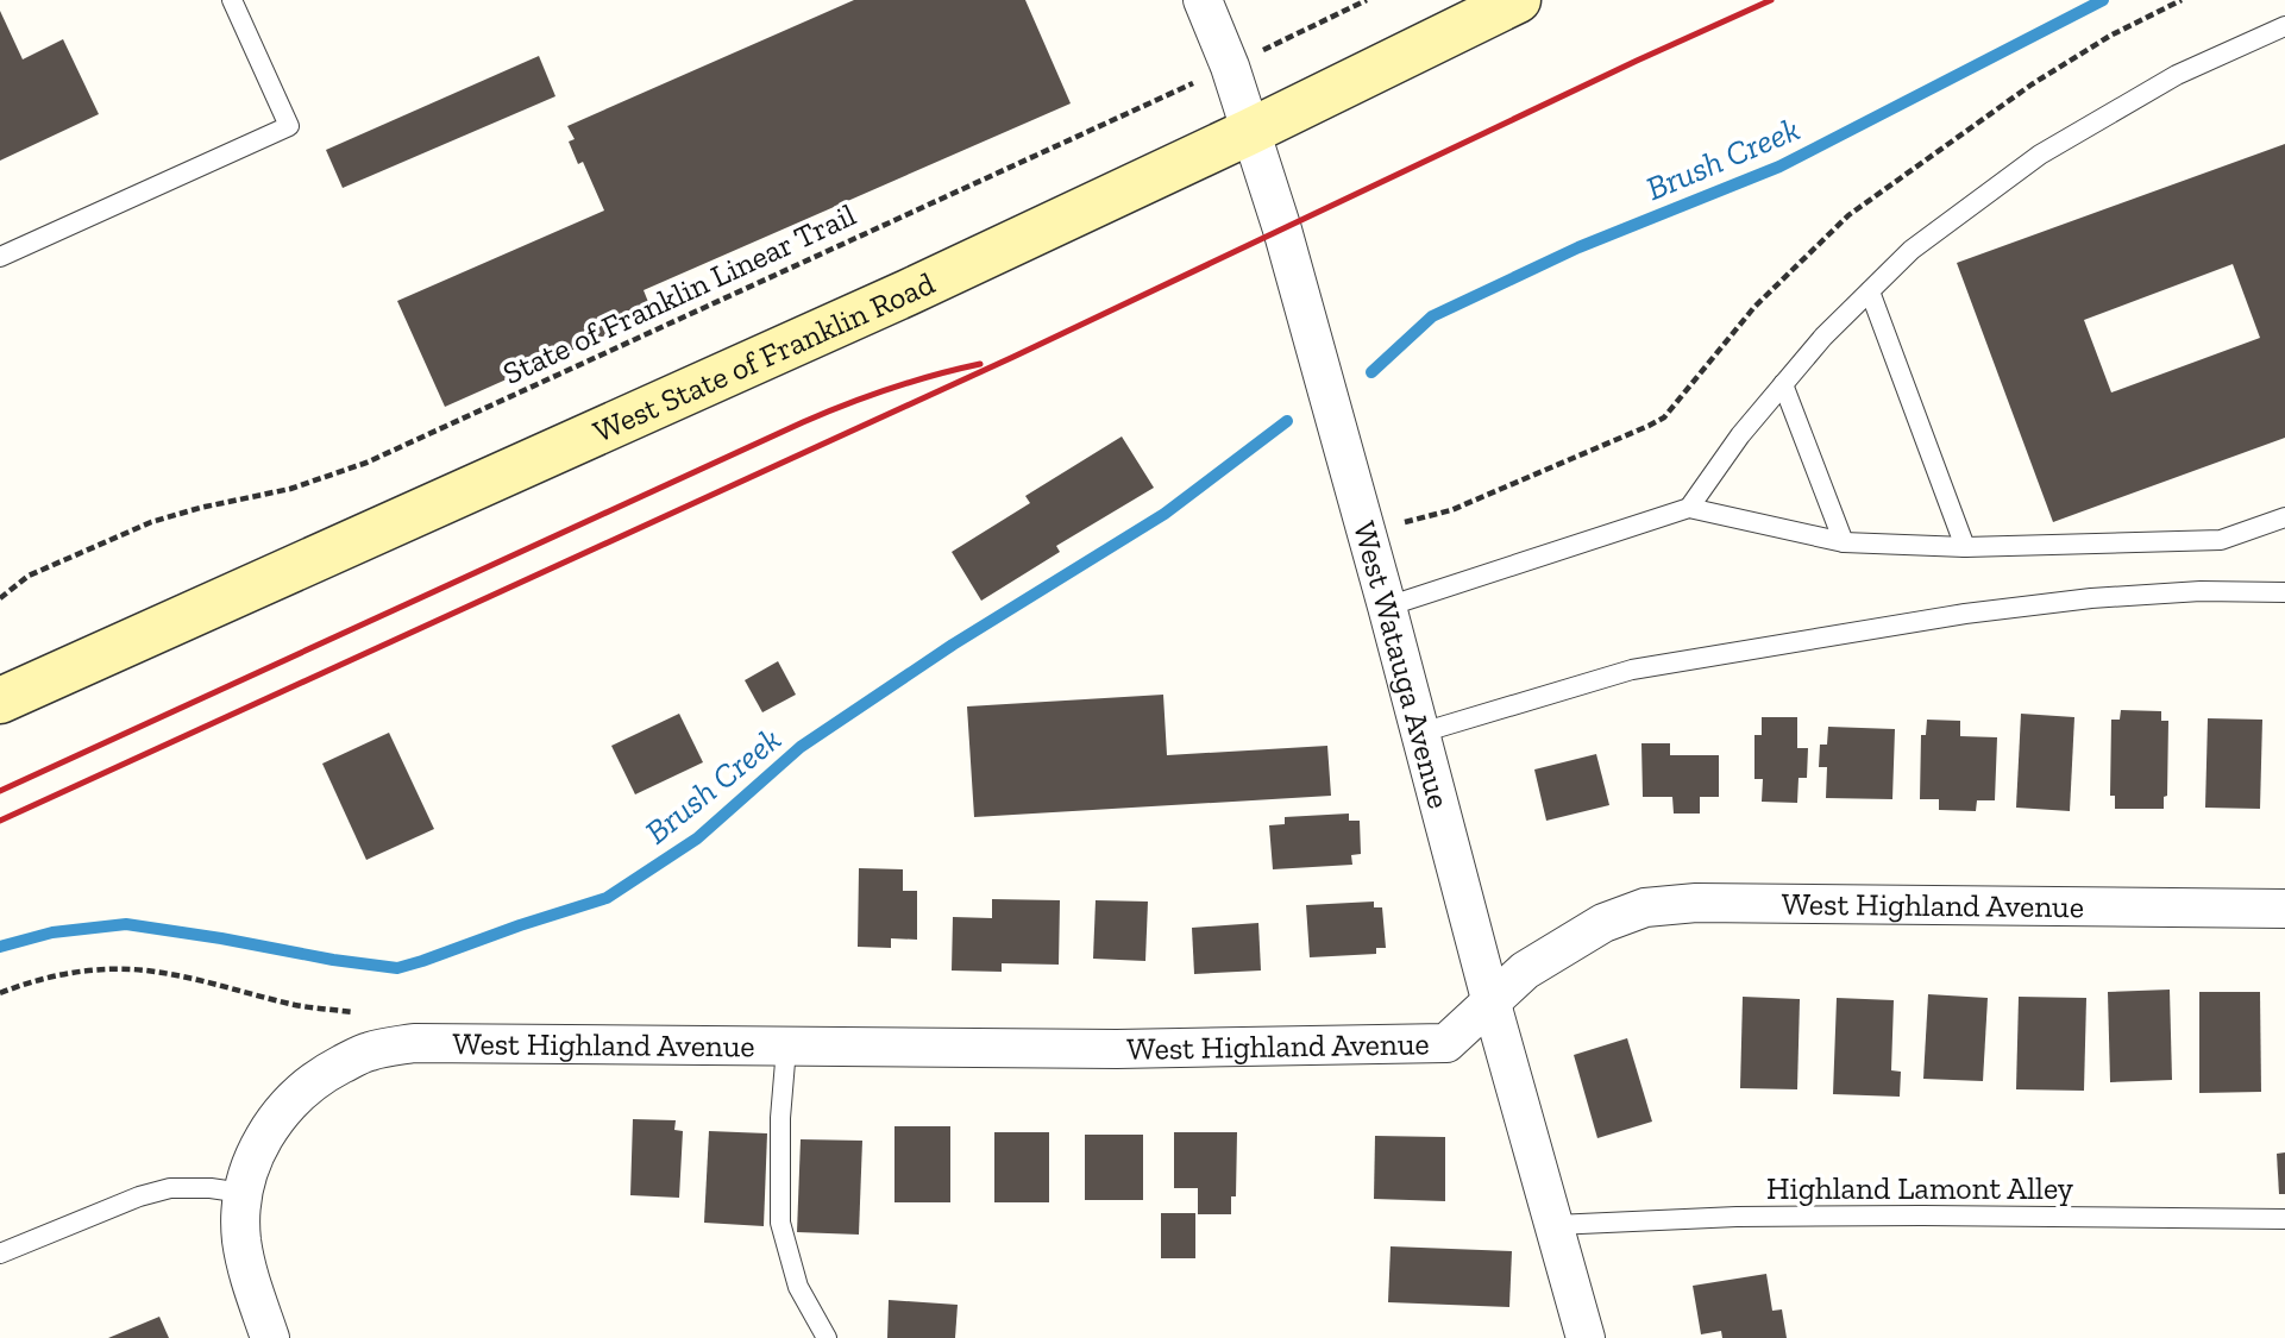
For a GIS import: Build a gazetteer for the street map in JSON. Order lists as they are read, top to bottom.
{
  "streets": {
    "main road": ["West State of Franklin Road"],
    "street": ["West Watauga Avenue", "West Highland Avenue"],
    "lane": ["Highland Lamont Alley"],
    "path": ["State of Franklin Linear Trail"]
  },
  "crossings": [
    ["State of Franklin Linear Trail", "West Watauga Avenue"],
    ["West State of Franklin Road", "West Watauga Avenue"],
    ["West Watauga Avenue", "West Highland Avenue"],
    ["West Watauga Avenue", "Highland Lamont Alley"]
  ],
  "water": ["Brush Creek"]
}
